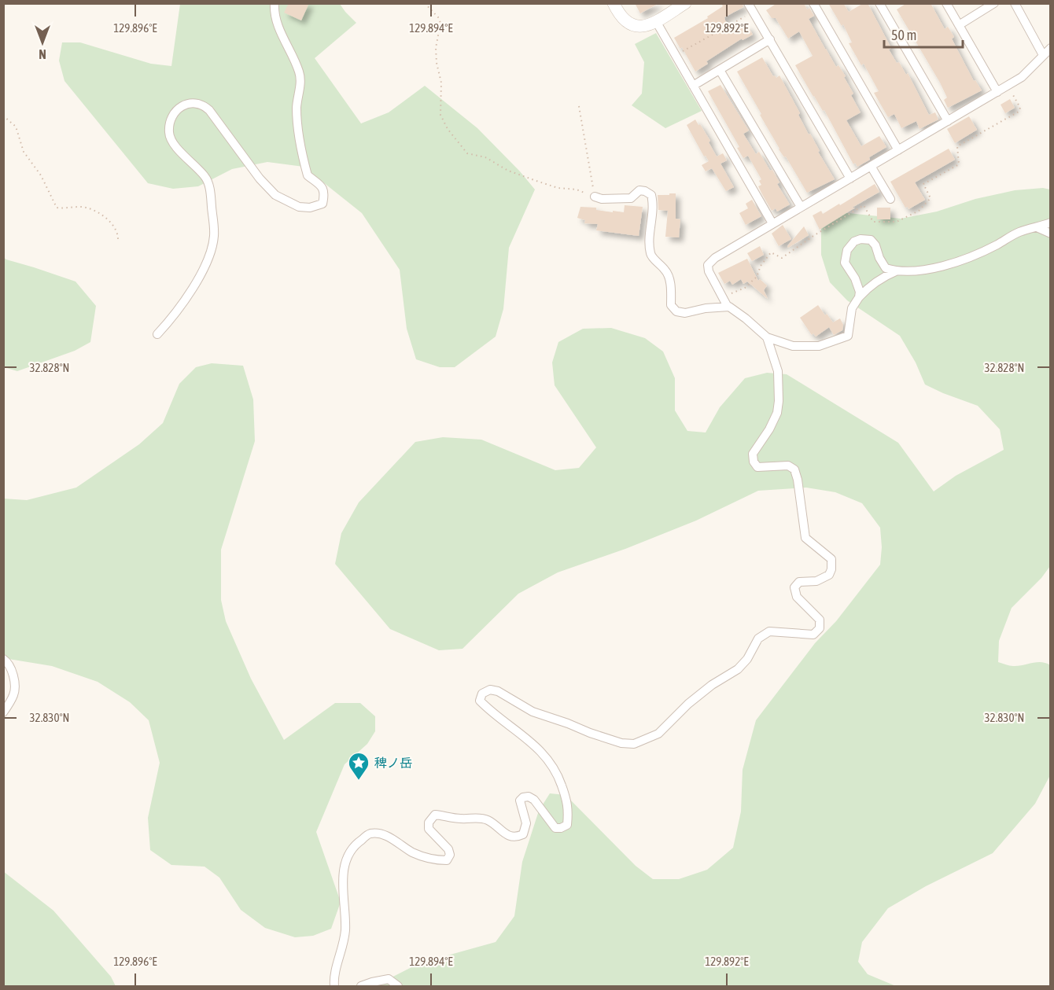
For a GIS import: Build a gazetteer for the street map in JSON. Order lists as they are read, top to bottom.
{
  "places": {
    "place": ["稗ノ岳"]
  },
  "scale_bar": "50 m",
  "north": "bottom",
  "coordinates": [
    "129.896°E",
    "129.894°E",
    "129.892°E",
    "32.828°N",
    "32.830°N"
  ]
}
